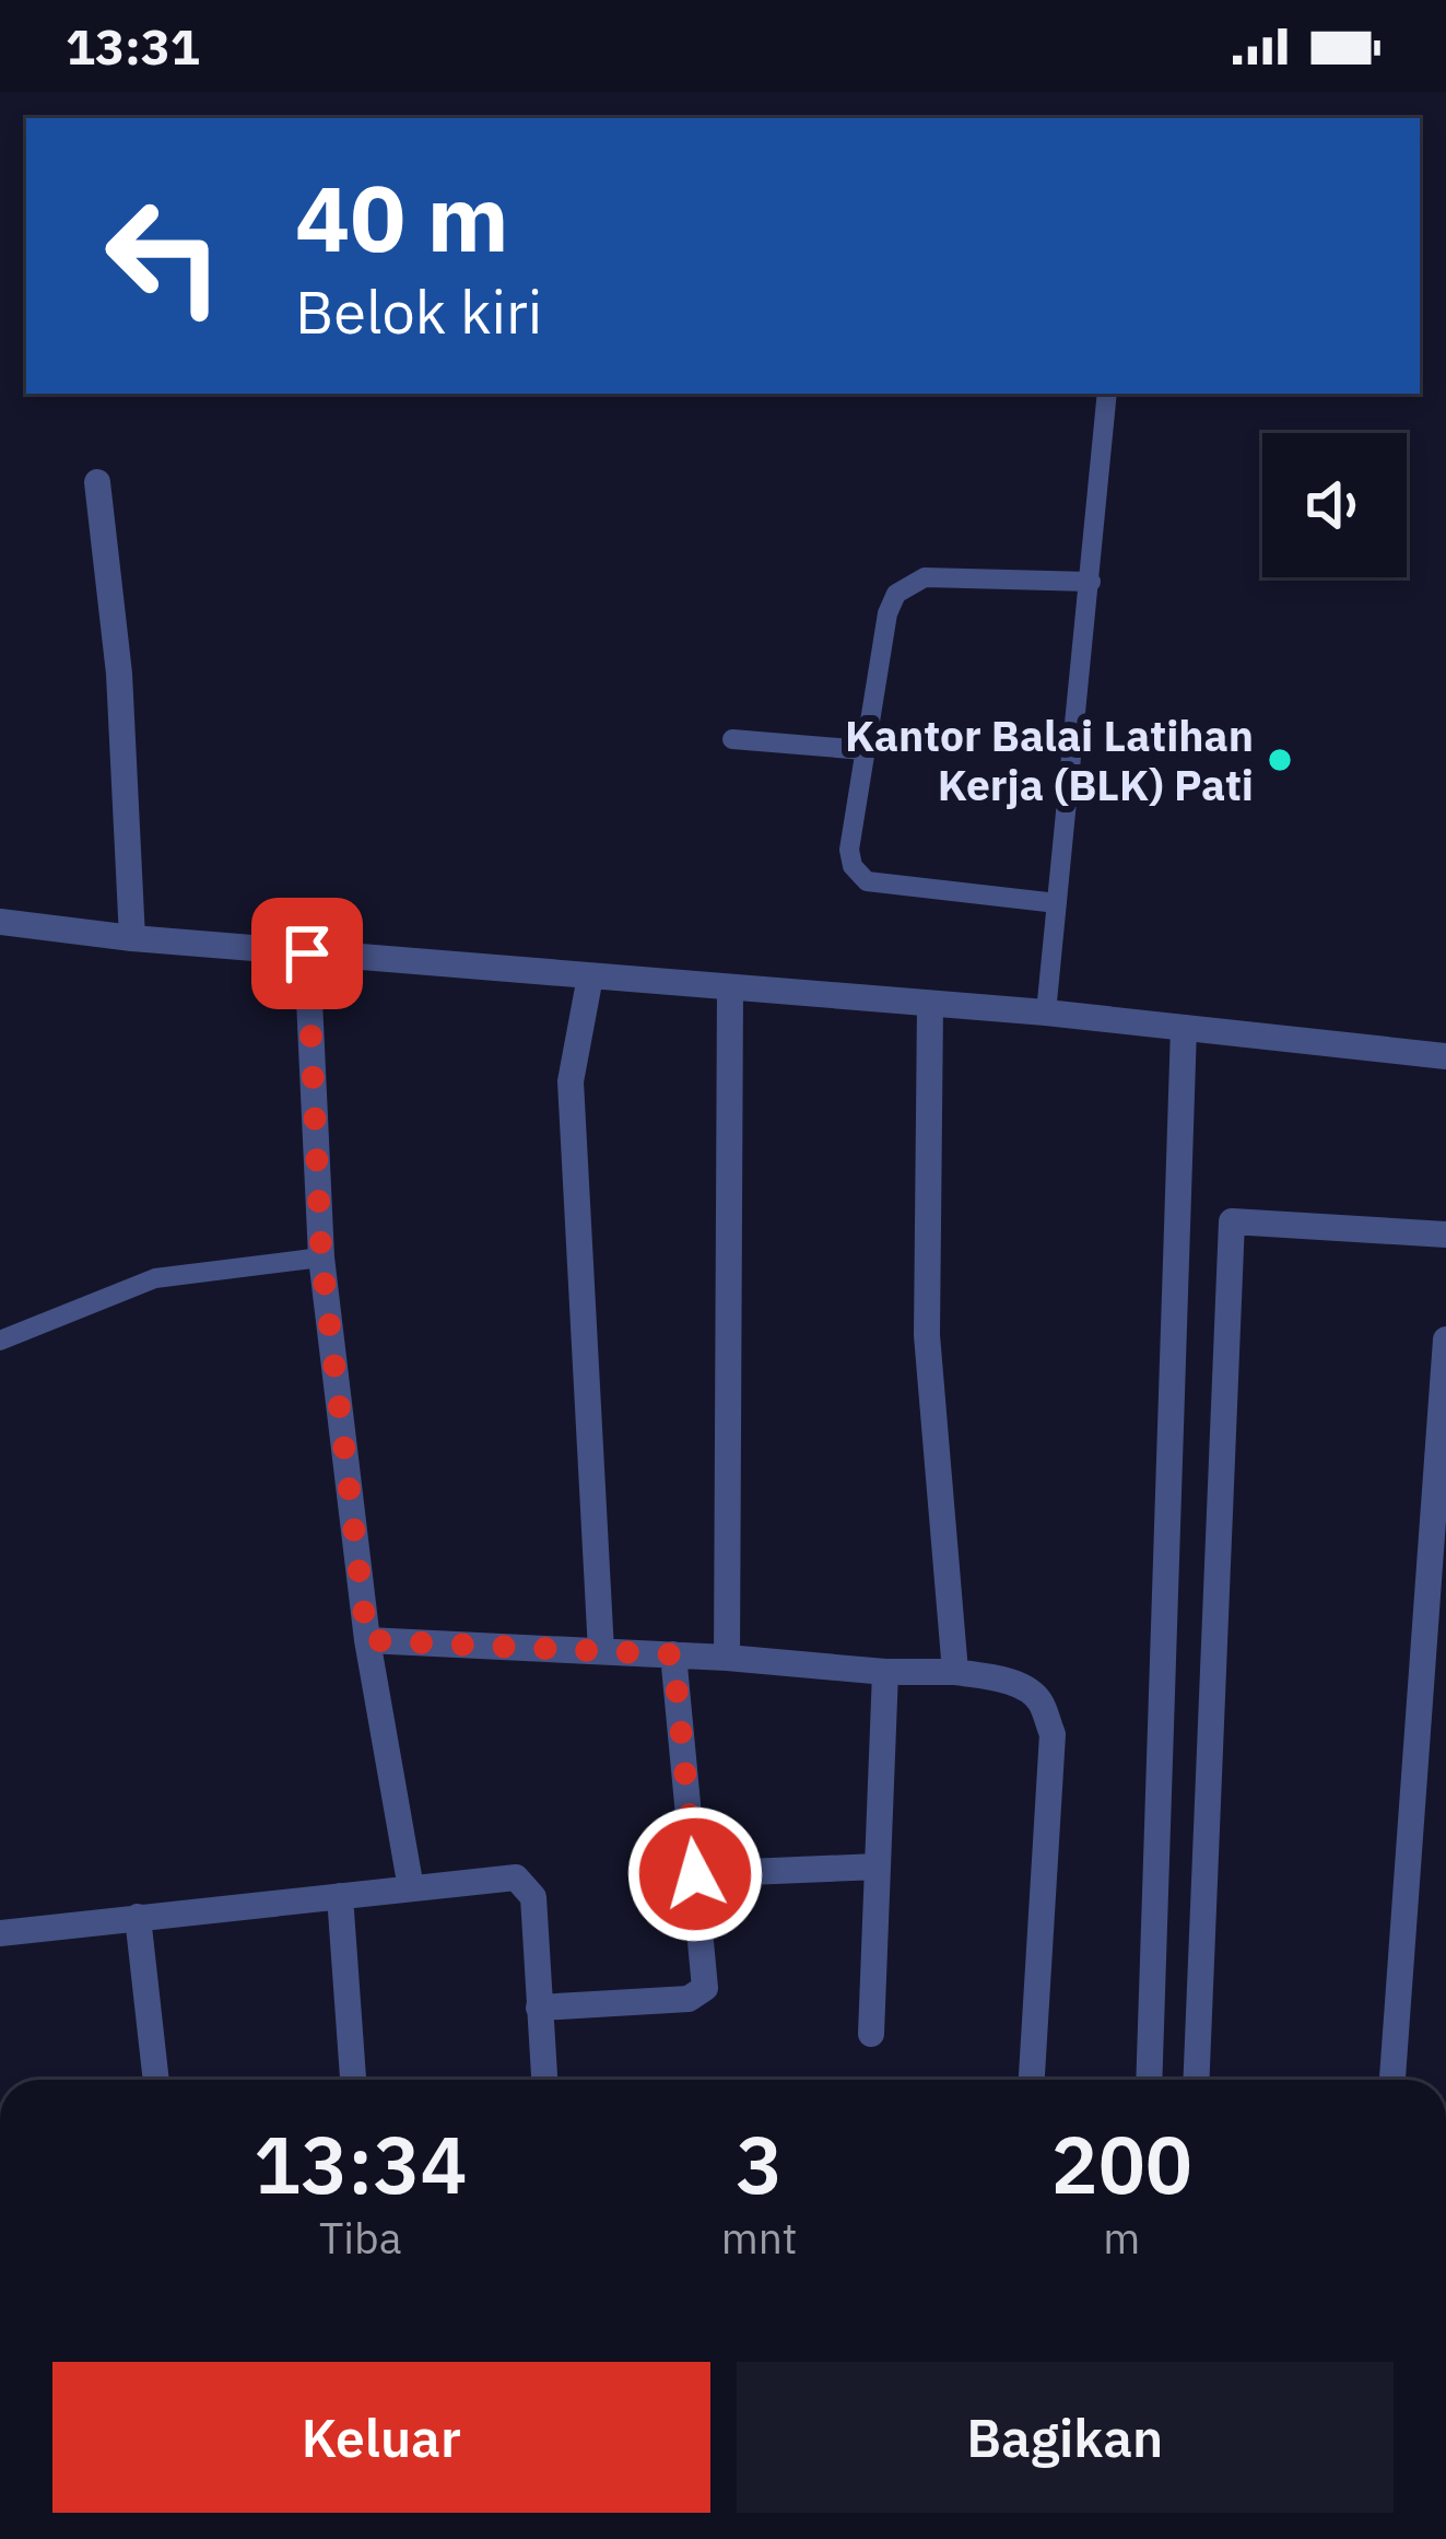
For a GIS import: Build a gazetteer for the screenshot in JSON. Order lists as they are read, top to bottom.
{
  "places": ["Kantor Balai Latihan Kerja (BLK) Pati"],
  "page": {
    "status": "13:31",
    "turn": ["40 m", "Belok kiri"],
    "eta": [
      "13:34",
      "Tiba",
      "3",
      "mnt",
      "200",
      "m"
    ],
    "buttons": ["Keluar", "Bagikan"]
  }
}
